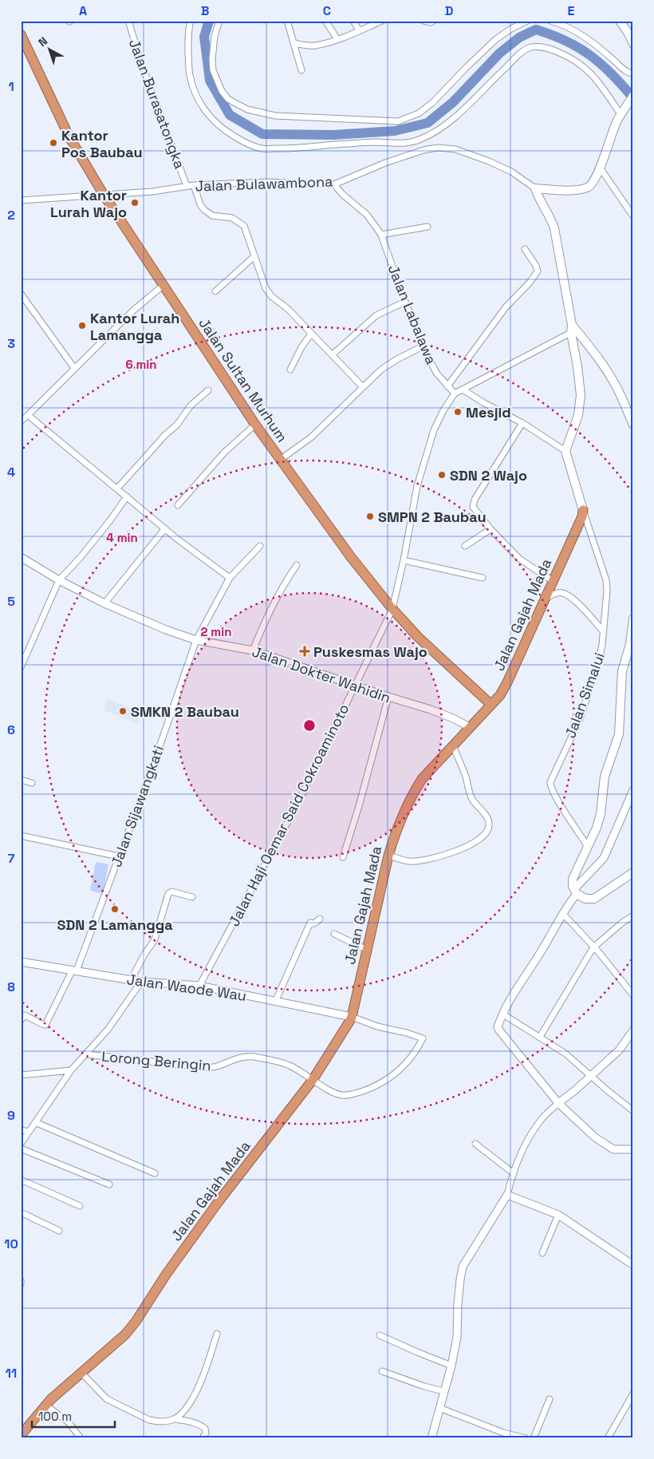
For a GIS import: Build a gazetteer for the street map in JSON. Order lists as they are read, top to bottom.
{
  "streets": {
    "highway": ["Jalan Sultan Murhum", "Jalan Gajah Mada"],
    "street": [
      "Jalan Burasatongka",
      "Jalan Bulawambona",
      "Jalan Labalawa",
      "Jalan Dokter Wahidin",
      "Jalan Simalui",
      "Jalan Sijawangkati",
      "Jalan Haji Oemar Said Cokroaminoto",
      "Jalan Waode Wau",
      "Lorong Beringin"
    ]
  },
  "crossings": [
    ["Jalan Burasatongka", "Jalan Bulawambona"],
    ["Jalan Bulawambona", "Jalan Labalawa"],
    ["Jalan Bulawambona", "Jalan Sultan Murhum"],
    ["Jalan Labalawa", "Jalan Haji Oemar Said Cokroaminoto"],
    ["Jalan Sultan Murhum", "Jalan Gajah Mada"],
    ["Jalan Sultan Murhum", "Jalan Haji Oemar Said Cokroaminoto"],
    ["Jalan Gajah Mada", "Jalan Dokter Wahidin"],
    ["Jalan Gajah Mada", "Jalan Simalui"],
    ["Jalan Gajah Mada", "Jalan Waode Wau"],
    ["Jalan Gajah Mada", "Lorong Beringin"],
    ["Jalan Dokter Wahidin", "Jalan Sijawangkati"],
    ["Jalan Dokter Wahidin", "Jalan Haji Oemar Said Cokroaminoto"],
    ["Jalan Sijawangkati", "Jalan Waode Wau"],
    ["Jalan Haji Oemar Said Cokroaminoto", "Jalan Waode Wau"],
    ["Jalan Waode Wau", "Lorong Beringin"]
  ],
  "places": {
    "other": [
      "Kantor Pos Baubau",
      "Kantor Lurah Wajo",
      "Kantor Lurah Lamangga",
      "Mesjid",
      "SDN 2 Wajo",
      "SMPN 2 Baubau",
      "SMKN 2 Baubau",
      "SDN 2 Lamangga"
    ],
    "health": ["Puskesmas Wajo"]
  },
  "scale_bar": "100 m",
  "north": "top left",
  "grid": {
    "columns": [
      "A",
      "B",
      "C",
      "D",
      "E"
    ],
    "rows": [
      "1",
      "2",
      "3",
      "4",
      "5",
      "6",
      "7",
      "8",
      "9",
      "10",
      "11"
    ]
  },
  "rings": ["6 min", "4 min", "2 min"]
}
